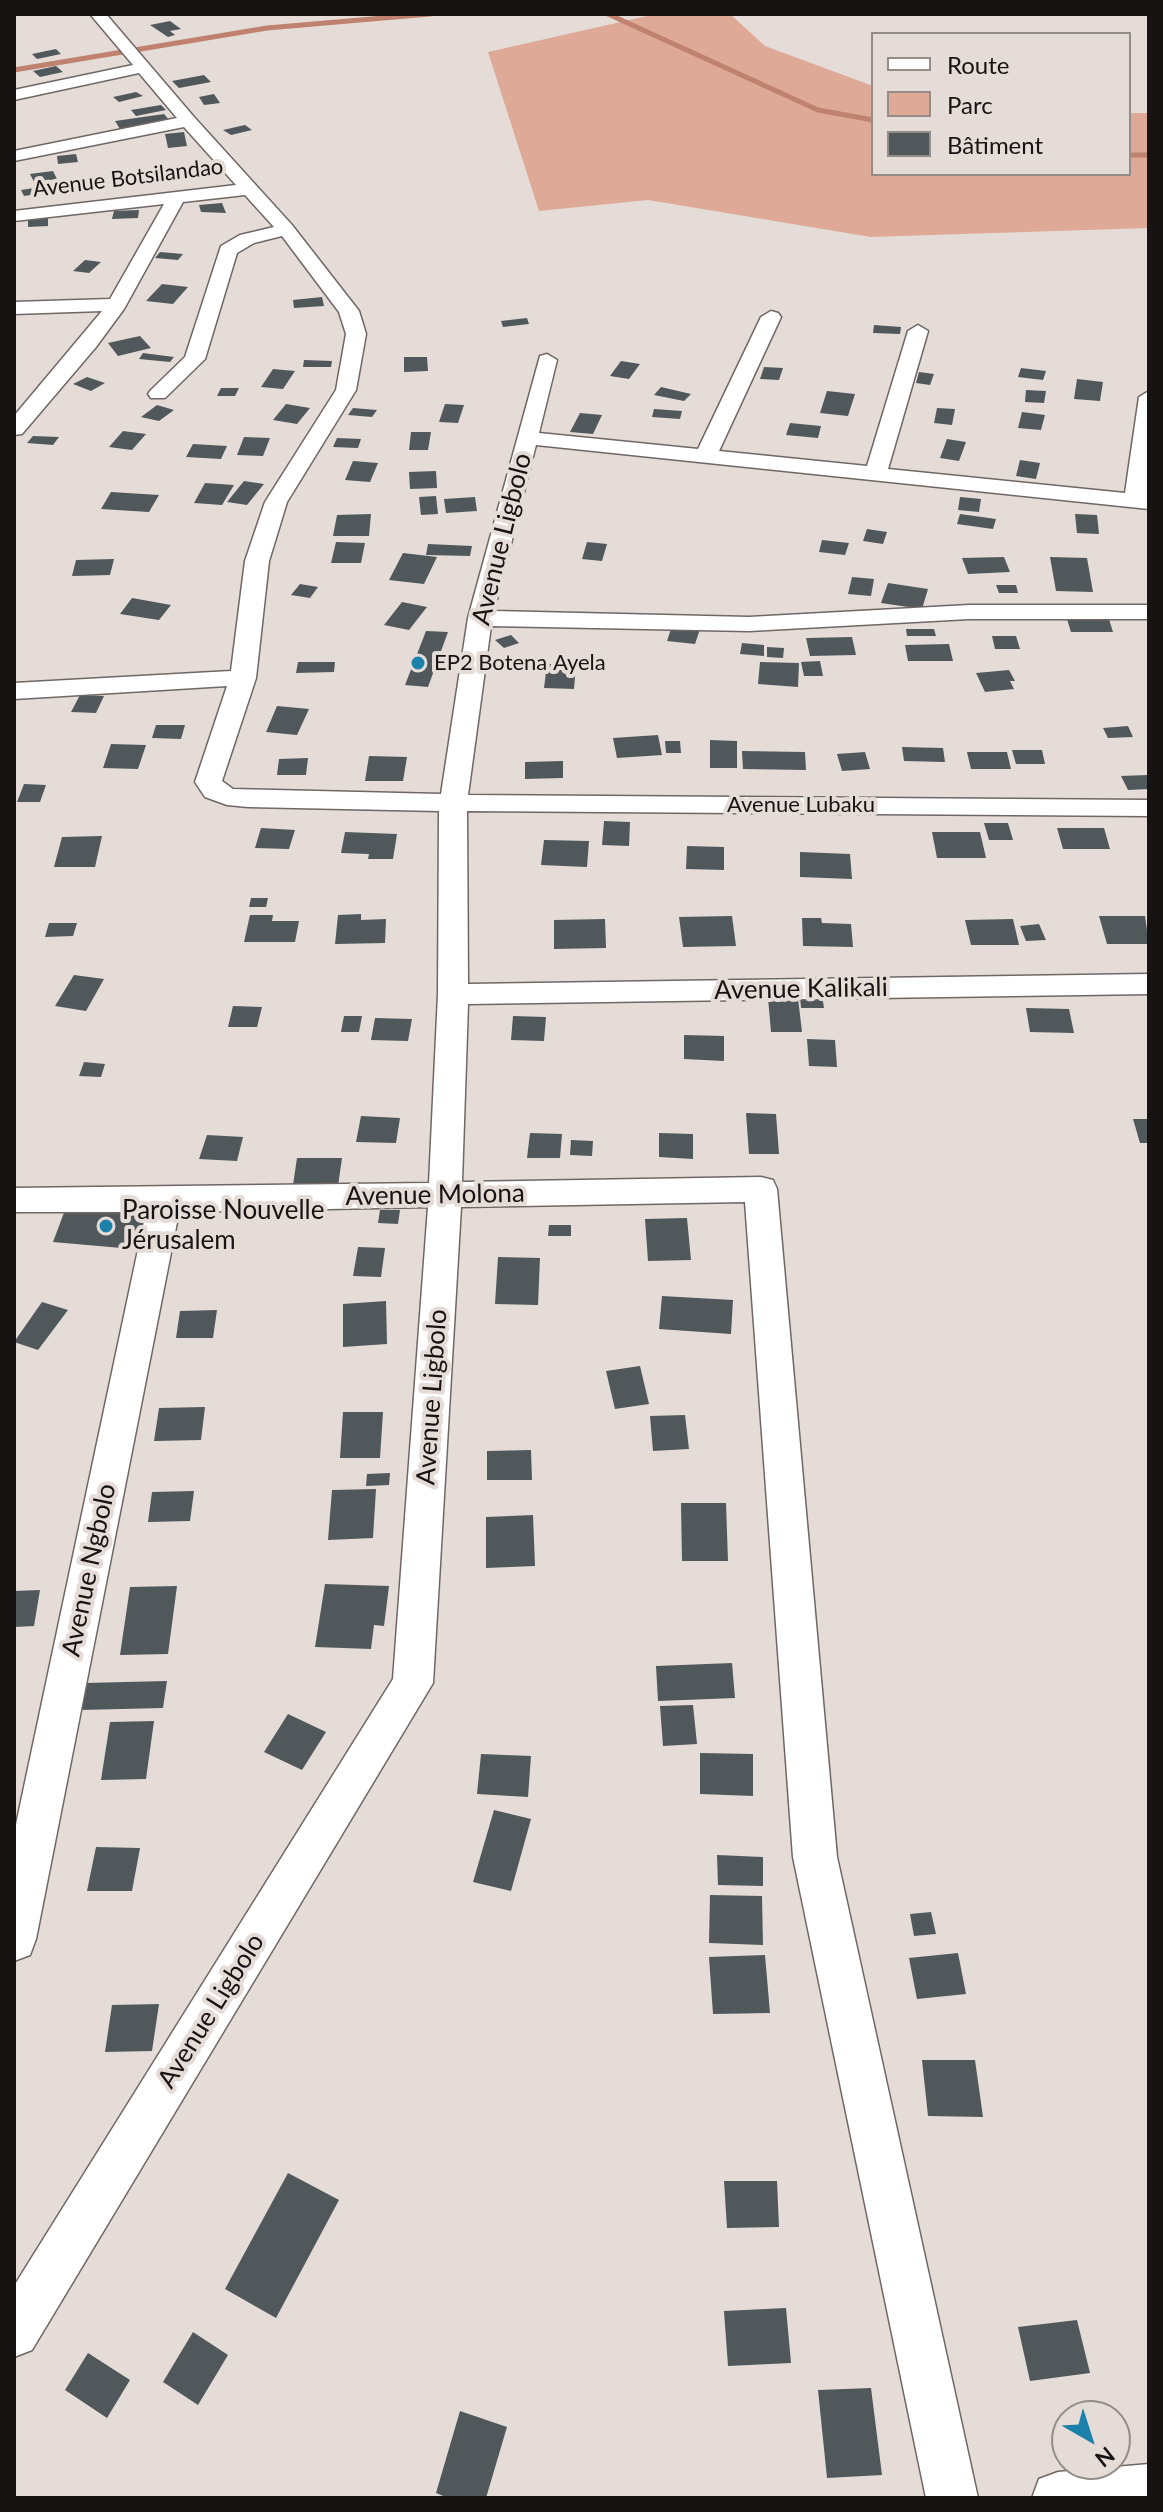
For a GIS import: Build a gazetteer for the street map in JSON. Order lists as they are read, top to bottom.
{
  "streets": {
    "street": [
      "Avenue Botsilandao",
      "Avenue Ligbolo",
      "Avenue Lubaku",
      "Avenue Kalikali",
      "Avenue Molona",
      "Avenue Ngbolo"
    ]
  },
  "crossings": [
    ["Avenue Ligbolo", "Avenue Lubaku"],
    ["Avenue Ligbolo", "Avenue Kalikali"],
    ["Avenue Ligbolo", "Avenue Molona"],
    ["Avenue Molona", "Avenue Ngbolo"]
  ],
  "places": ["EP2 Botena Ayela", "Paroisse Nouvelle Jérusalem"],
  "legend": ["Route", "Parc", "Bâtiment"],
  "north": "bottom right"
}
